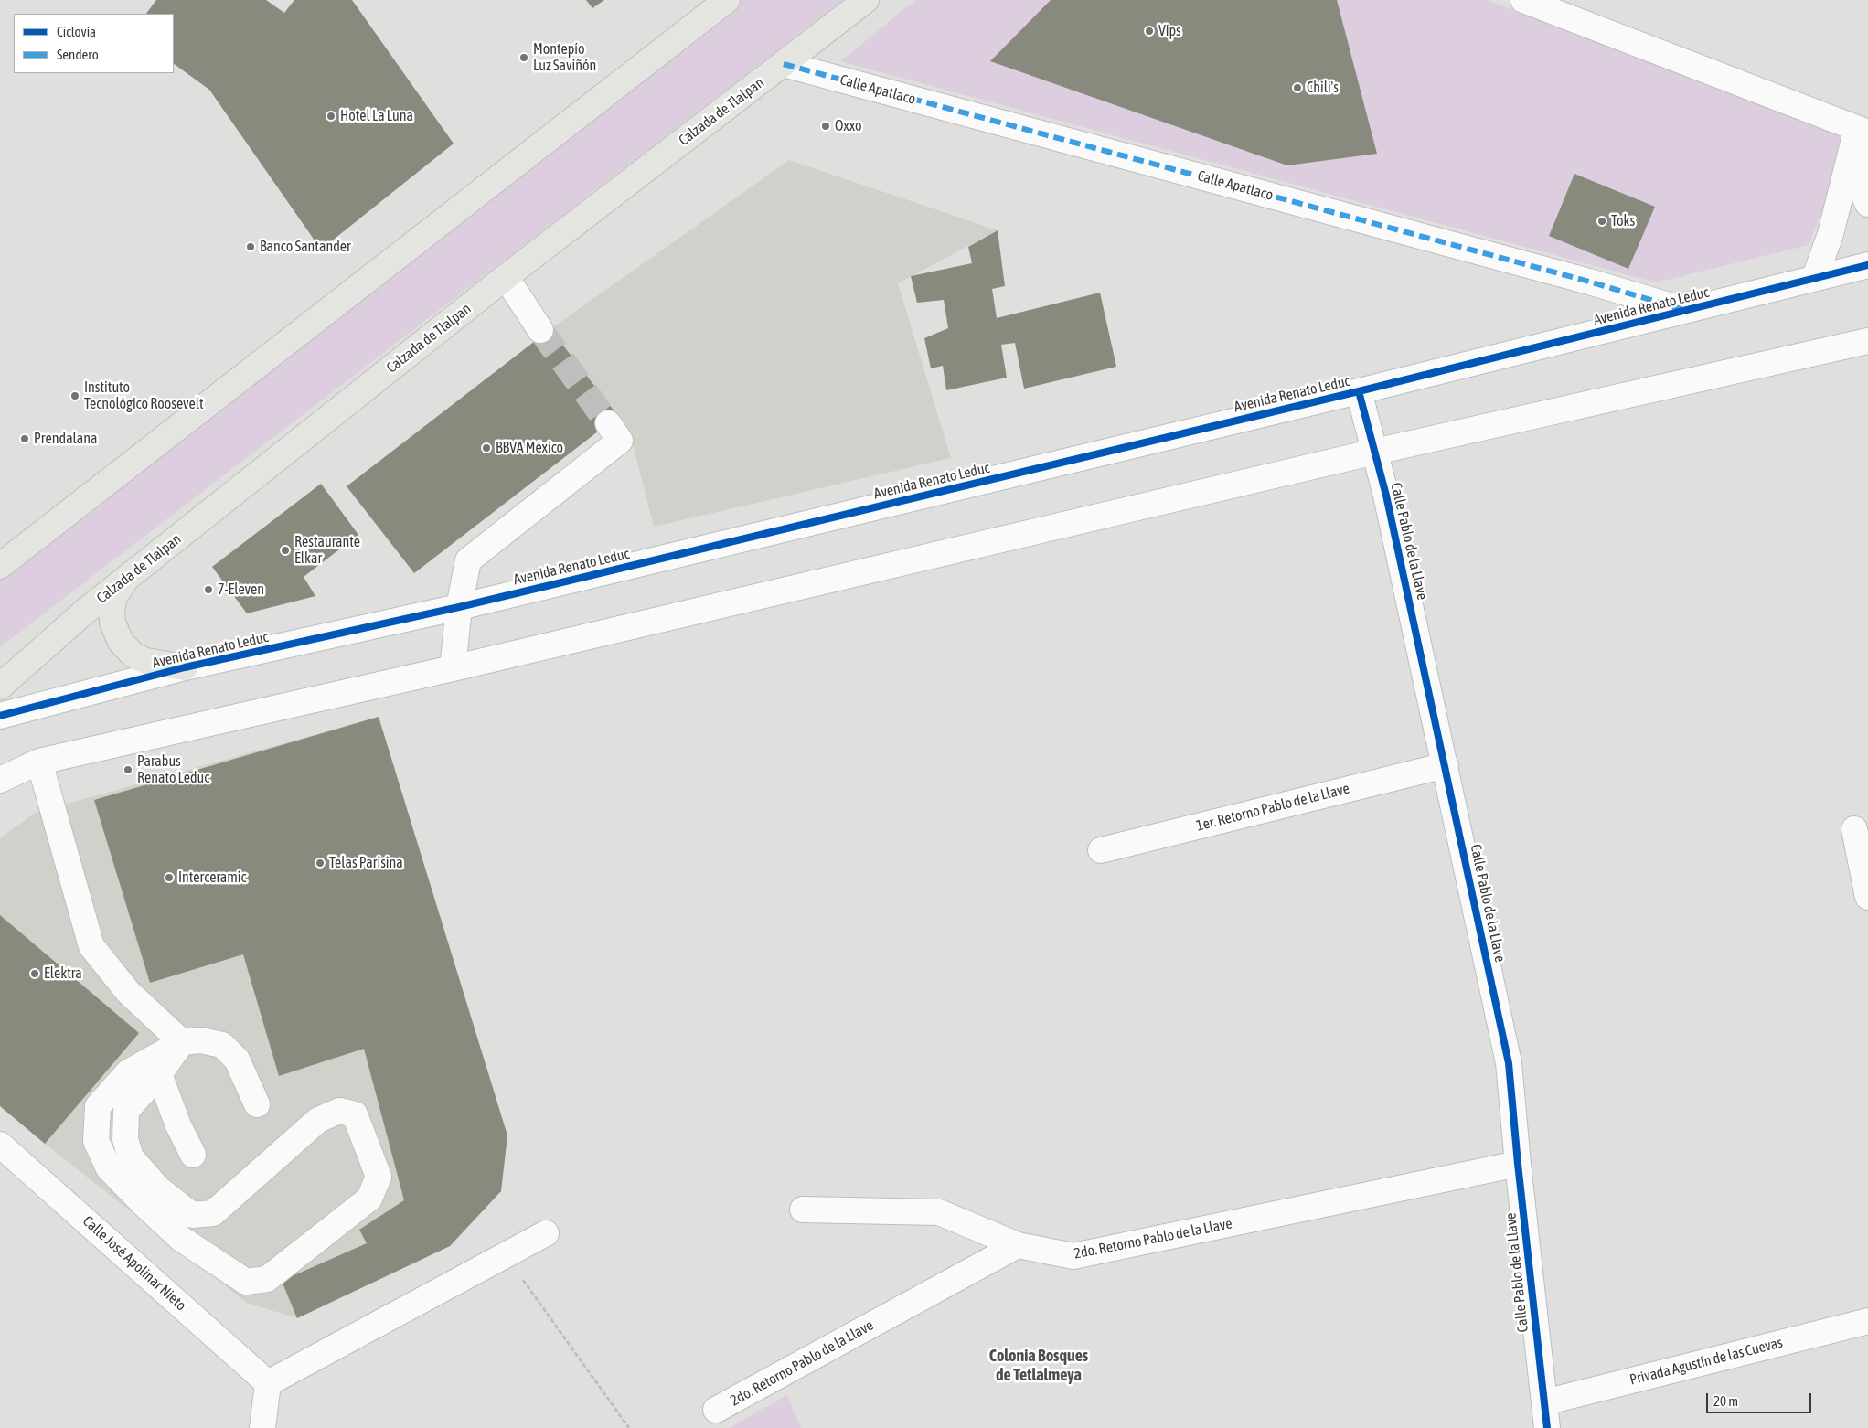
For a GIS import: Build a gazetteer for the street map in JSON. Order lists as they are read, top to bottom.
{
  "streets": {
    "main road": ["Calzada de Tlalpan"],
    "street": [
      "Calle Apatlaco",
      "Avenida Renato Leduc",
      "Calle Pablo de la Llave",
      "1er. Retorno Pablo de la Llave",
      "2do. Retorno Pablo de la Llave",
      "Calle José Apolinar Nieto",
      "Privada Agustín de las Cuevas"
    ]
  },
  "crossings": [
    ["Calle Apatlaco", "Calzada de Tlalpan"],
    ["Calle Apatlaco", "Avenida Renato Leduc"],
    ["Avenida Renato Leduc", "Calle Pablo de la Llave"],
    ["Calle Pablo de la Llave", "1er. Retorno Pablo de la Llave"],
    ["Calle Pablo de la Llave", "2do. Retorno Pablo de la Llave"],
    ["Calle Pablo de la Llave", "Privada Agustín de las Cuevas"]
  ],
  "districts": ["Colonia Bosques de Tetlalmeya"],
  "places": [
    "Vips",
    "Montepío Luz Saviñón",
    "Chili's",
    "Hotel La Luna",
    "Oxxo",
    "Toks",
    "Banco Santander",
    "Instituto Tecnológico Roosevelt",
    "Prendalana",
    "BBVA México",
    "Restaurante Elkar",
    "7-Eleven",
    "Parabus Renato Leduc",
    "Telas Parisina",
    "Interceramic",
    "Elektra"
  ],
  "legend": ["Ciclovía", "Sendero"],
  "scale_bar": "20 m"
}
